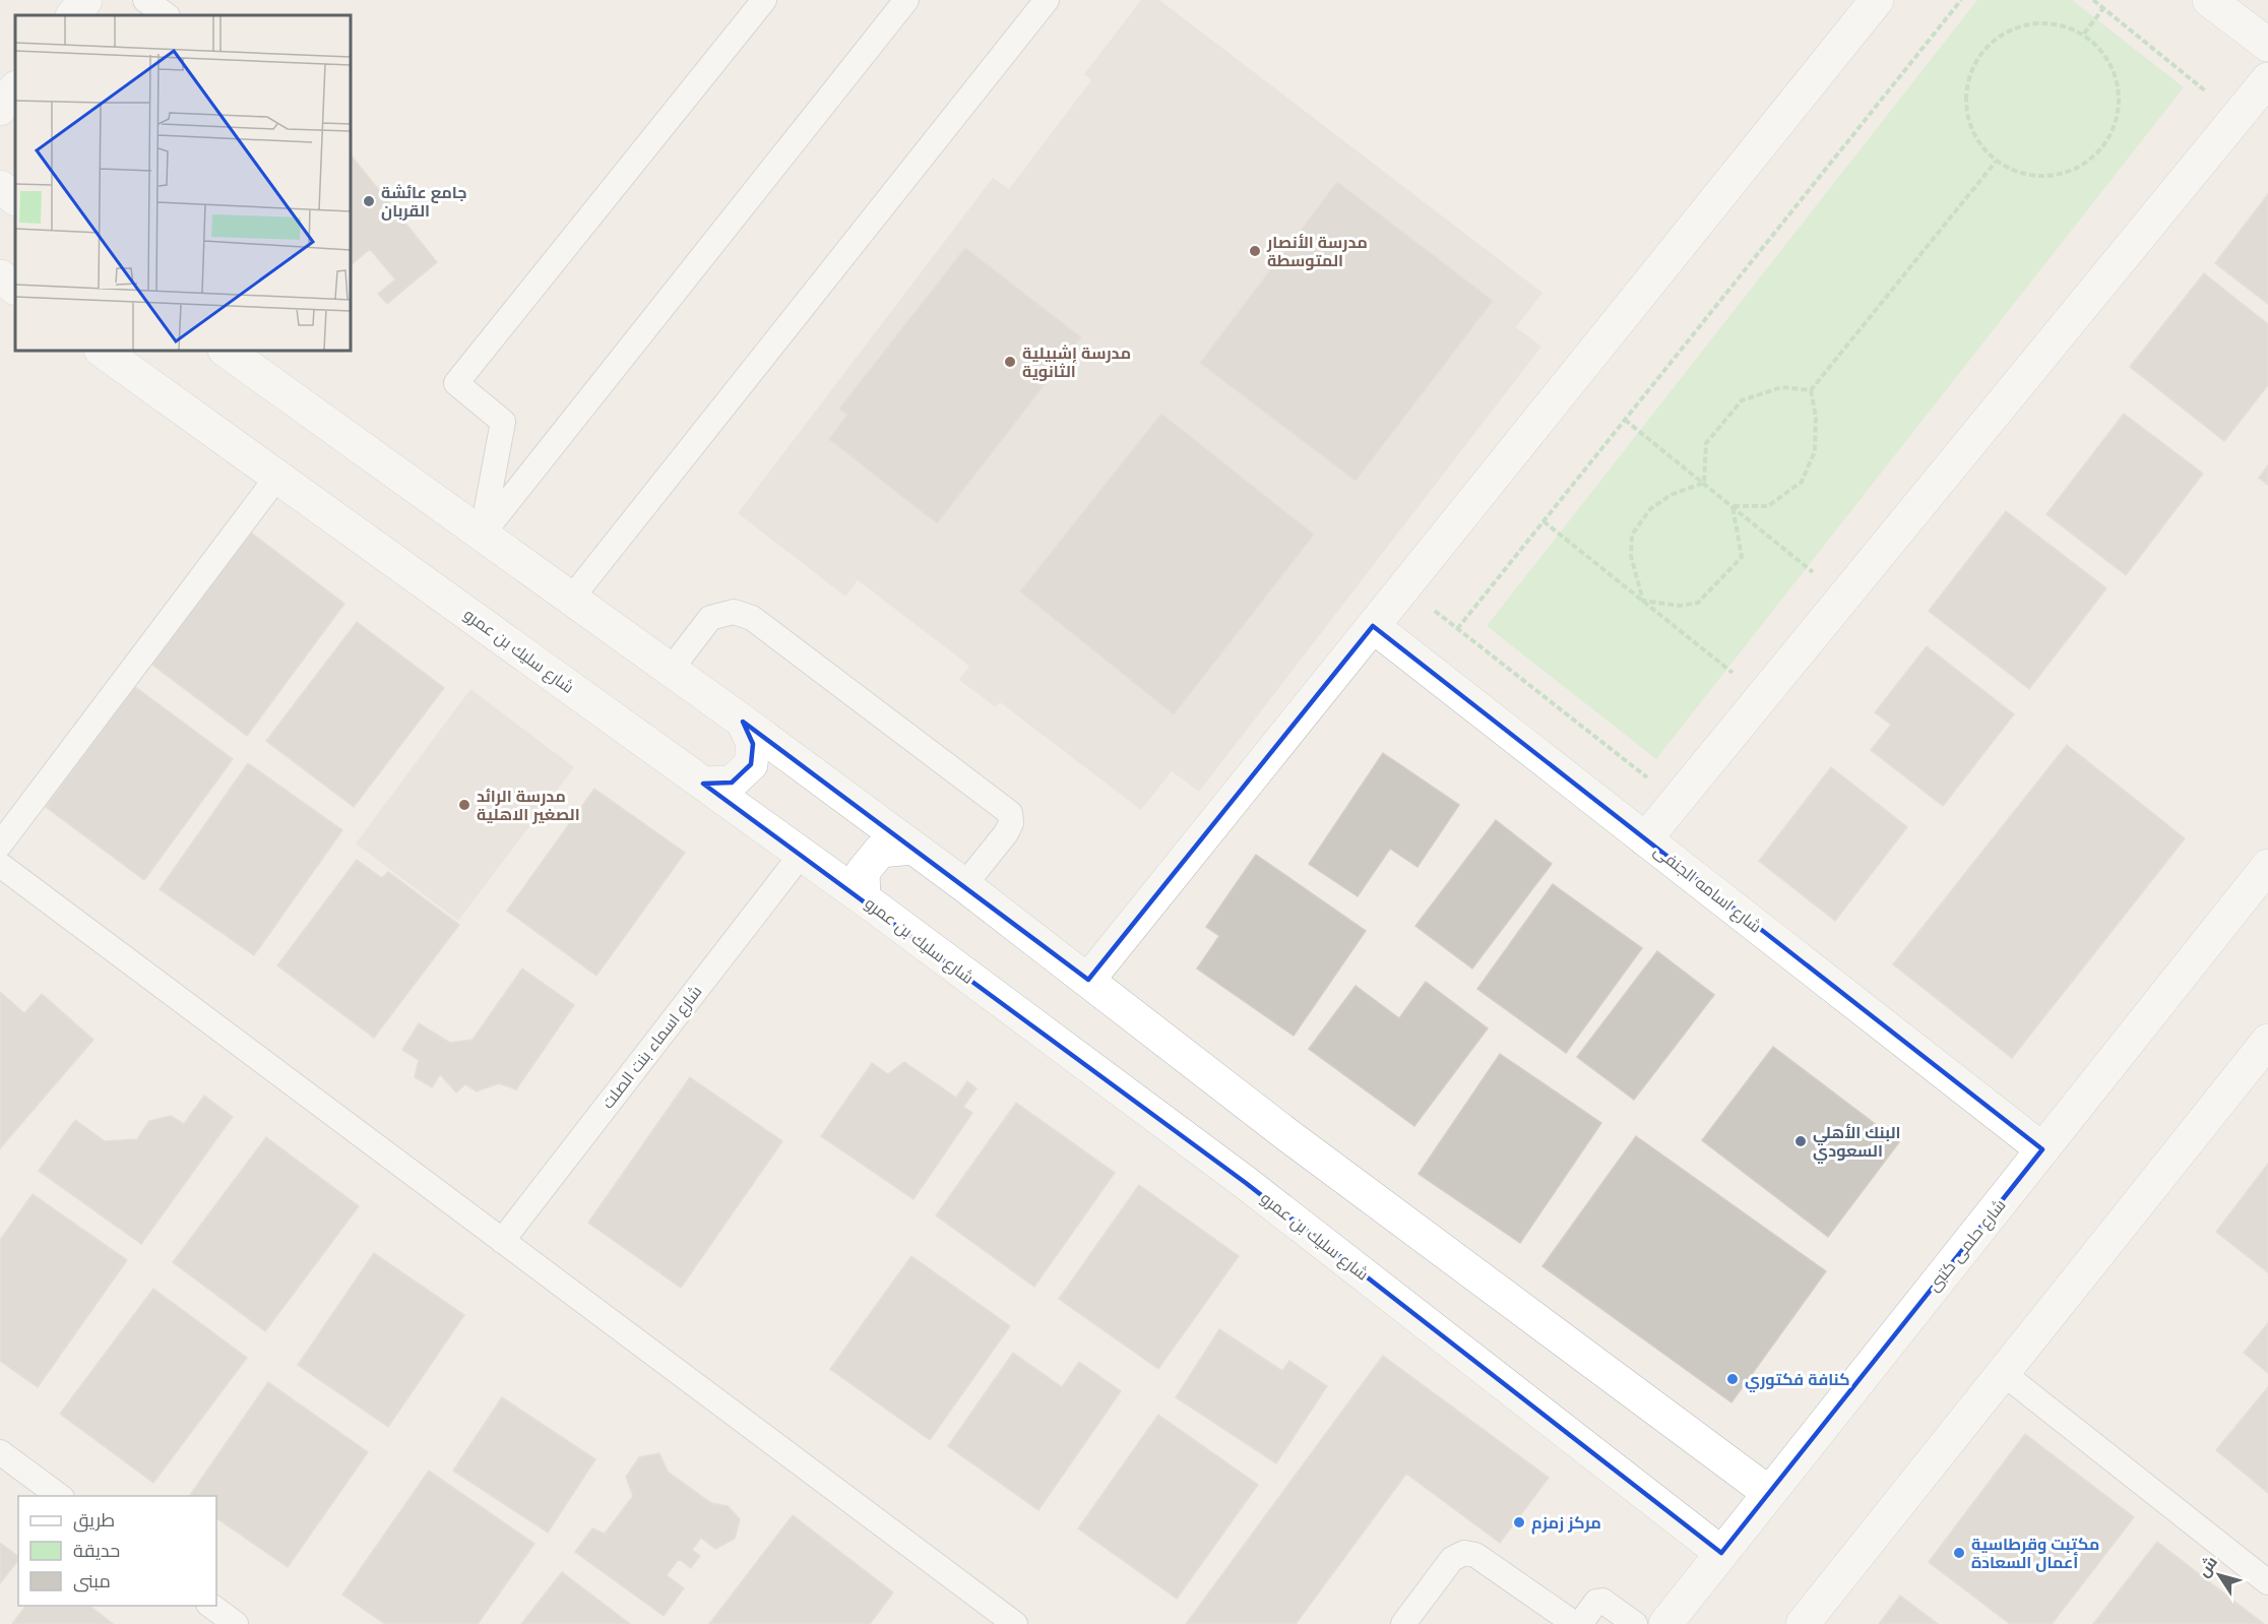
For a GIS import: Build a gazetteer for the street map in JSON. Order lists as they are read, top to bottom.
{
  "streets": {
    "street": ["شارع سليك بن عمرو", "شارع اسامه الجنفى", "شارع حلمى كتبى"],
    "lane": ["شارع اسماء بنت الصلت"]
  },
  "crossings": [
    ["شارع سليك بن عمرو", "شارع اسماء بنت الصلت"],
    ["شارع سليك بن عمرو", "شارع حلمى كتبى"],
    ["شارع اسامه الجنفى", "شارع حلمى كتبى"]
  ],
  "places": [
    "جامع عائشة القربان",
    "مدرسة الأنصار المتوسطة",
    "مدرسة إشبيلية الثانوية",
    "مدرسة الرائد الصغير الاهلية",
    "البنك الأهلي السعودي",
    "كنافة فكتوري",
    "مركز زمزم",
    "مكتبت وقرطاسية أعمال السعادة"
  ],
  "legend": ["طريق", "حديقة", "مبنى"],
  "north": "top left"
}
